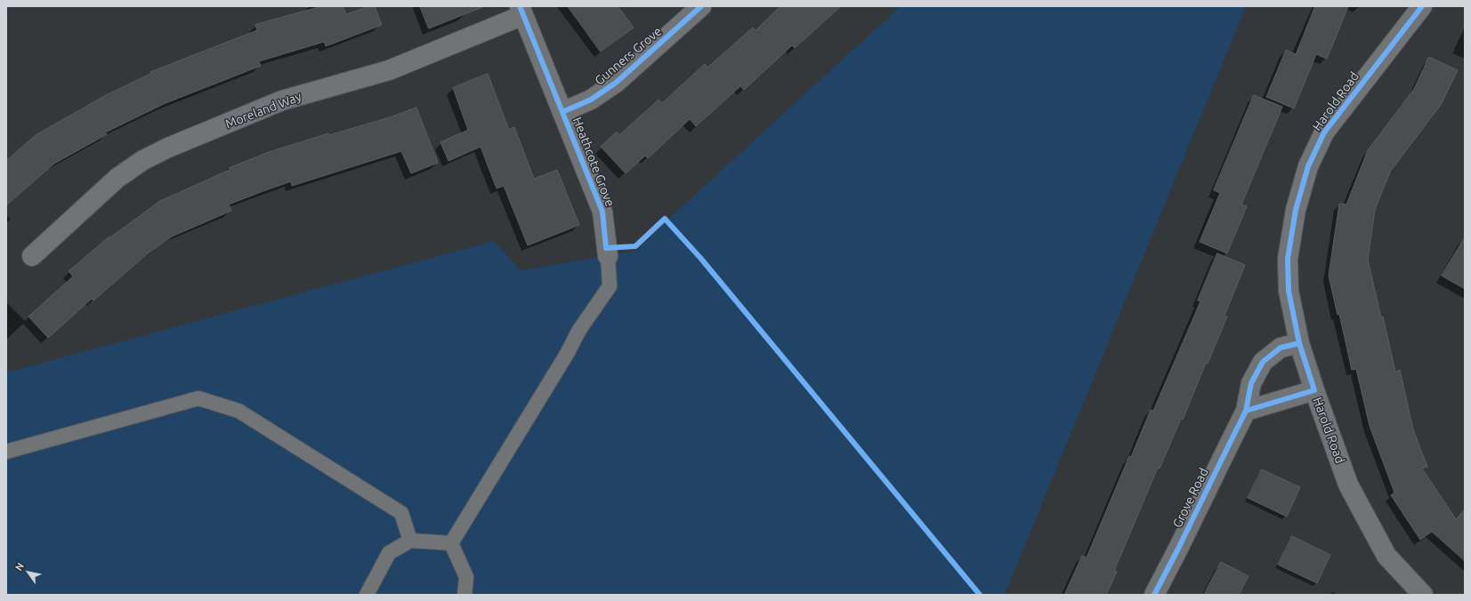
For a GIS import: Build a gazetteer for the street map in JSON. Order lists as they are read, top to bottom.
{
  "streets": {
    "street": [
      "Gunners Grove",
      "Harold Road",
      "Moreland Way",
      "Heathcote Grove",
      "Grove Road"
    ]
  },
  "crossings": [
    ["Gunners Grove", "Heathcote Grove"],
    ["Harold Road", "Grove Road"],
    ["Moreland Way", "Heathcote Grove"]
  ],
  "north": "top left"
}
